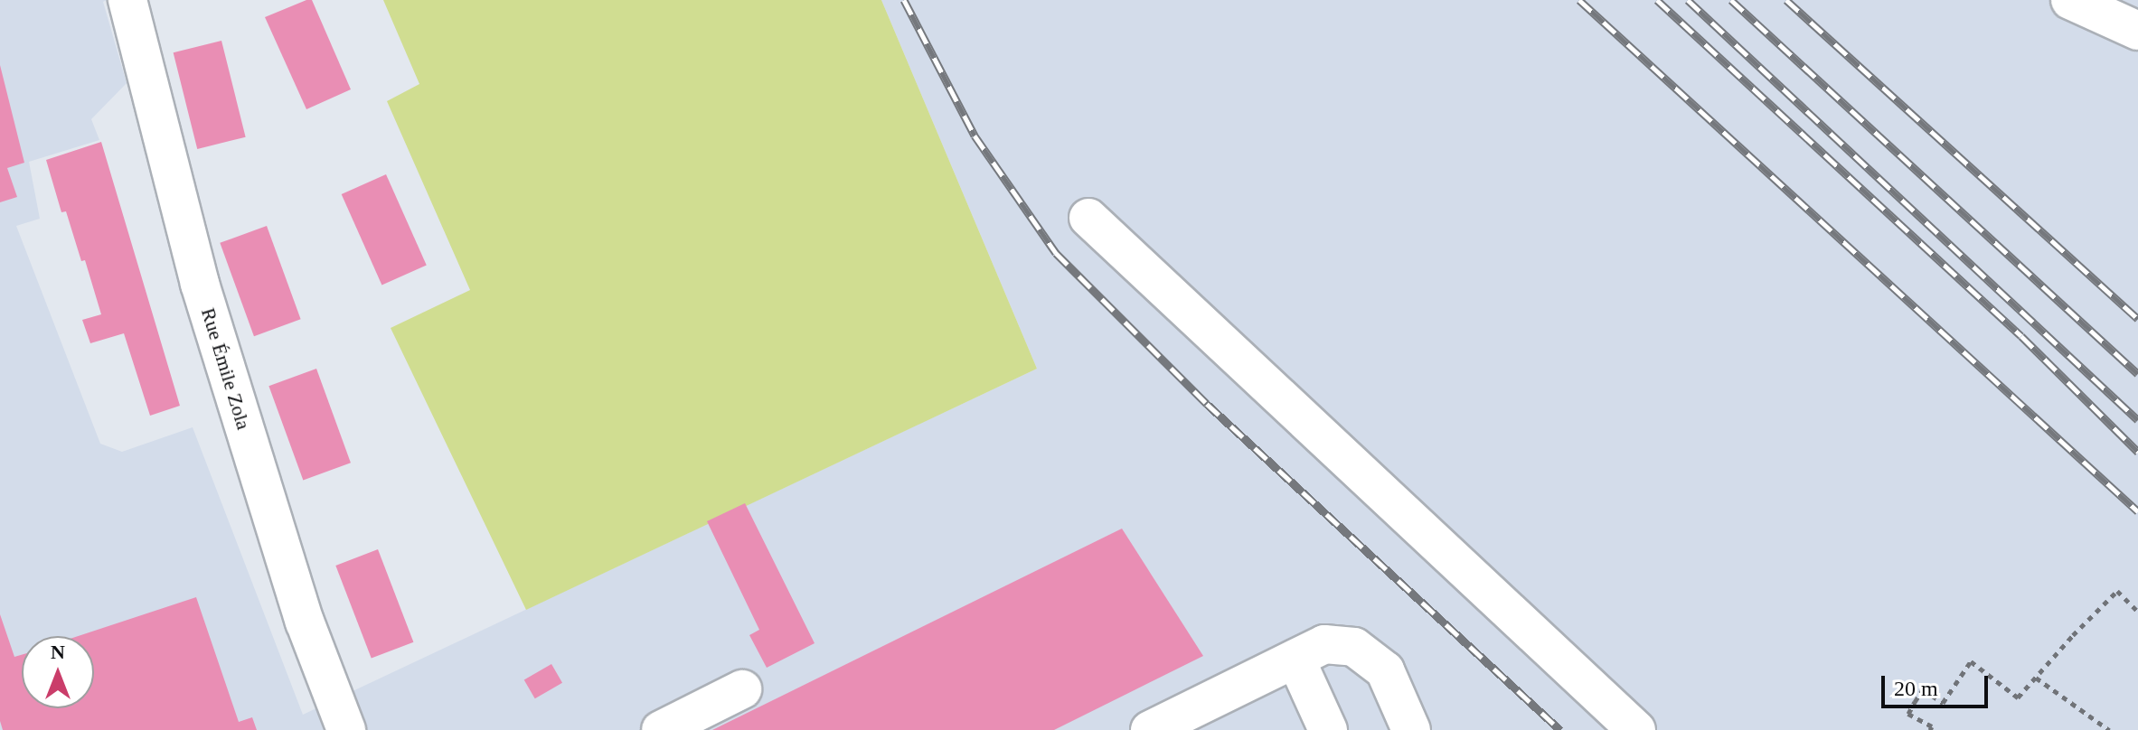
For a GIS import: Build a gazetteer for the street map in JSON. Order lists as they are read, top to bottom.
{
  "streets": {
    "street": ["Rue Émile Zola"]
  },
  "scale_bar": "20 m",
  "north": "top"
}
